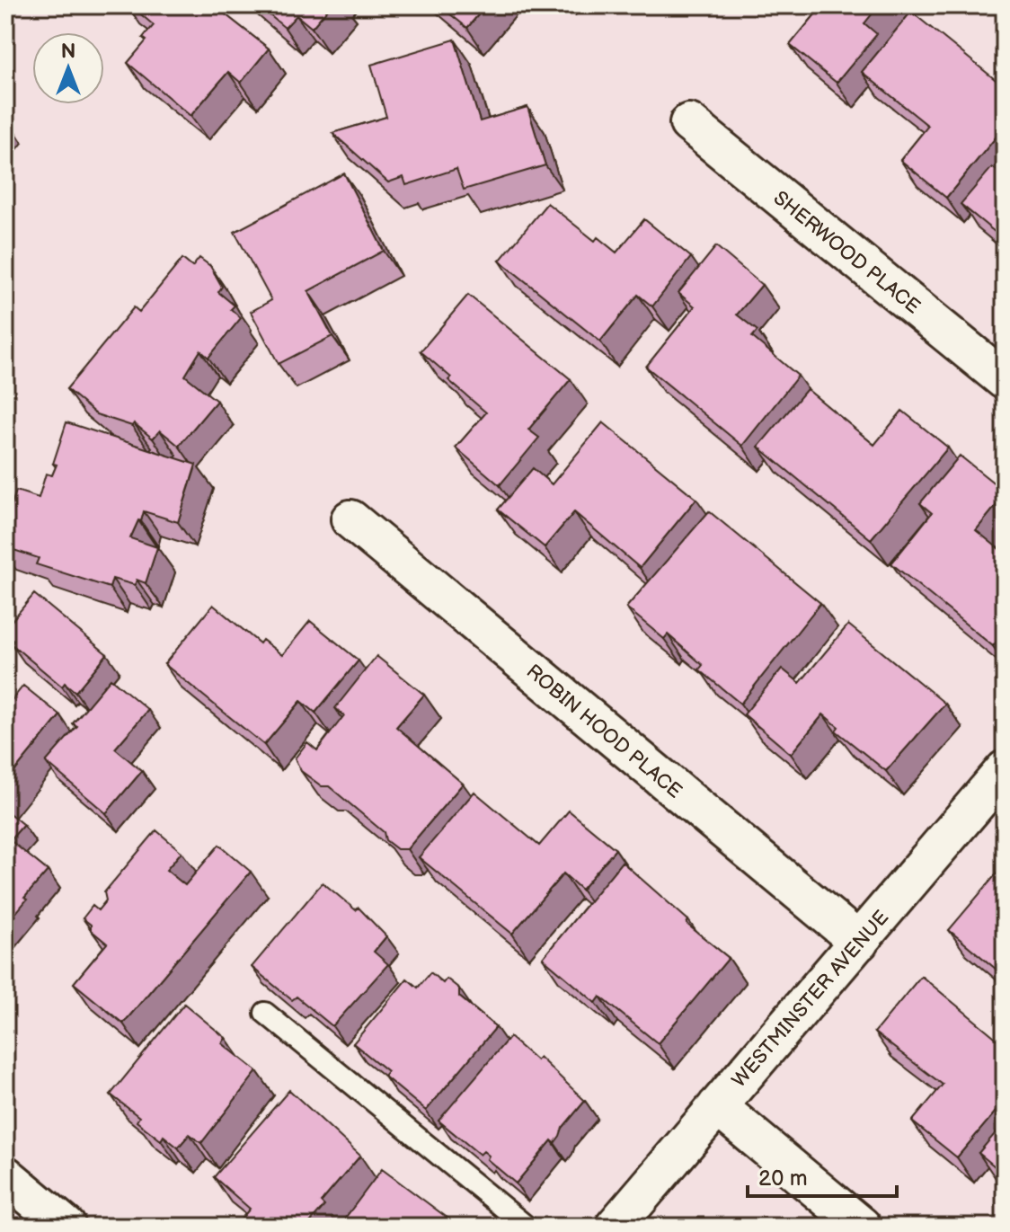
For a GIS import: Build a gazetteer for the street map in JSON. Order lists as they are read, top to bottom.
{
  "streets": {
    "street": ["SHERWOOD PLACE", "ROBIN HOOD PLACE", "WESTMINSTER AVENUE"]
  },
  "crossings": [
    ["ROBIN HOOD PLACE", "WESTMINSTER AVENUE"]
  ],
  "scale_bar": "20 m",
  "north": "top"
}
